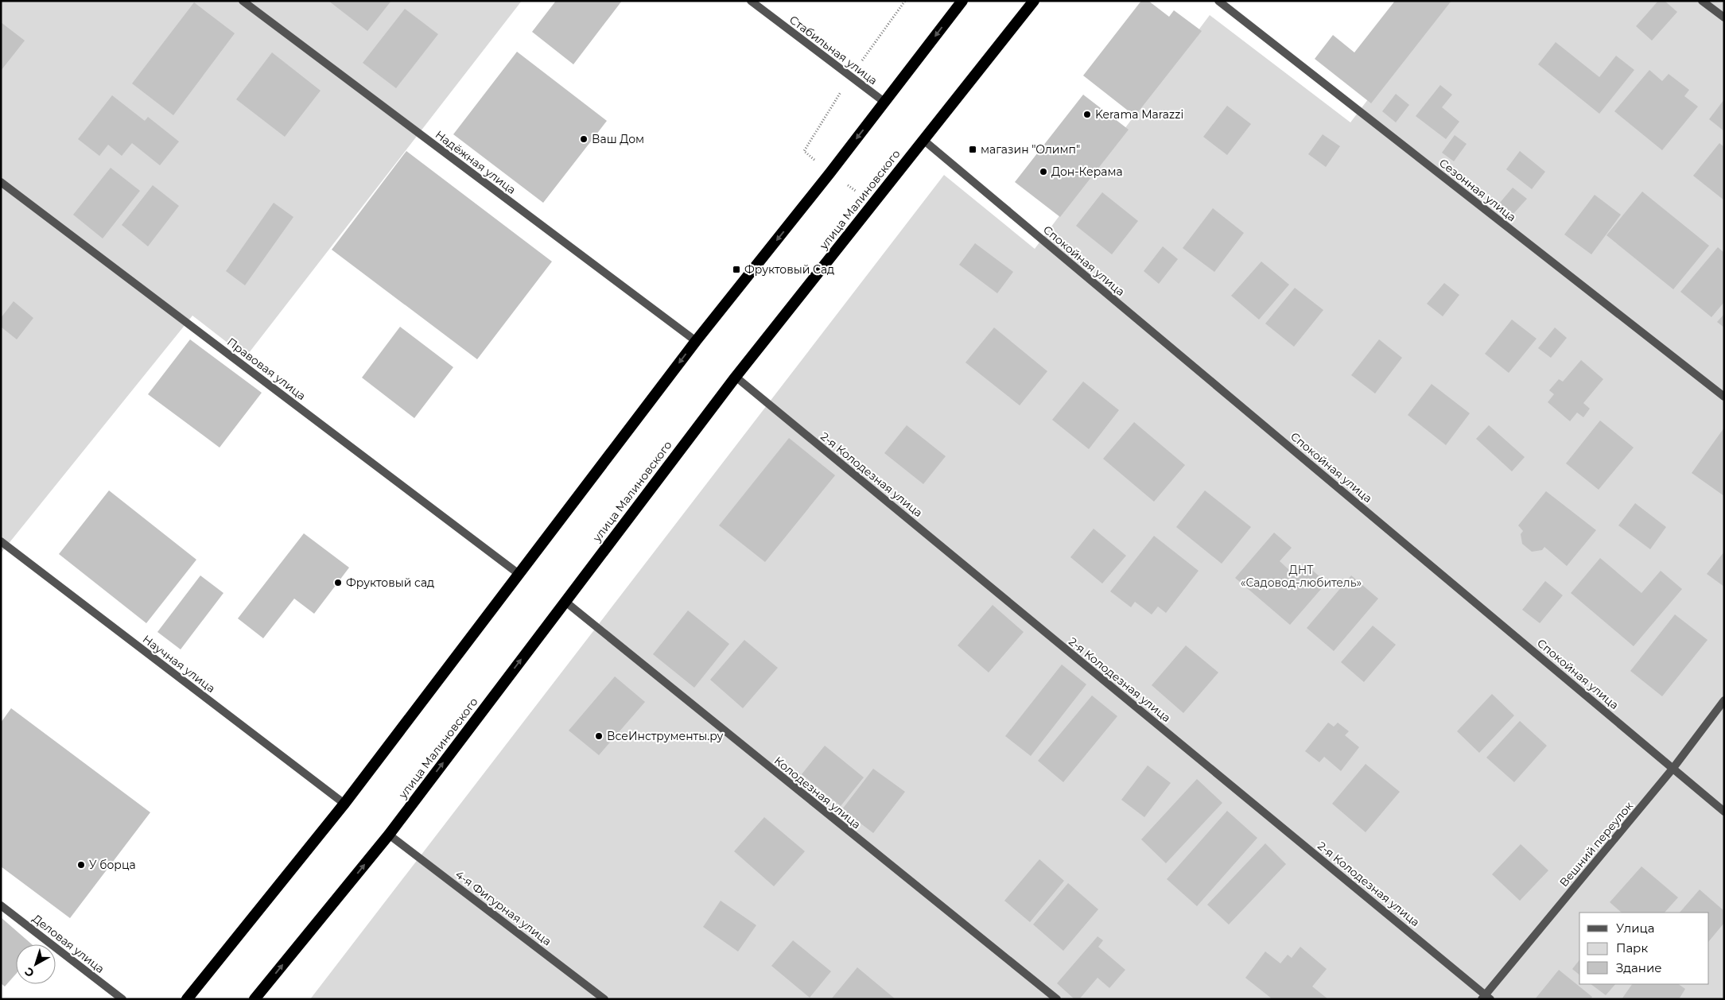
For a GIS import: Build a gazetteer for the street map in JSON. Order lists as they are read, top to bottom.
{
  "streets": {
    "highway": ["улица Малиновского"],
    "street": [
      "Стабильная улица",
      "Надёжная улица",
      "Сезонная улица",
      "Спокойная улица",
      "Правовая улица",
      "2-я Колодезная улица",
      "Научная улица",
      "Колодезная улица",
      "Вешний переулок",
      "4-я Фигурная улица",
      "Деловая улица"
    ]
  },
  "crossings": [
    ["улица Малиновского", "Спокойная улица"],
    ["улица Малиновского", "2-я Колодезная улица"],
    ["улица Малиновского", "Колодезная улица"],
    ["улица Малиновского", "4-я Фигурная улица"],
    ["Спокойная улица", "Вешний переулок"],
    ["2-я Колодезная улица", "Вешний переулок"]
  ],
  "parks": ["ДНТ «Садовод-любитель»"],
  "places": {
    "other": [
      "Kerama Marazzi",
      "Ваш Дом",
      "Дон-Керама",
      "Фруктовый сад",
      "ВсеИнструменты.ру",
      "У борца"
    ],
    "transit": ["магазин \"Олимп\"", "Фруктовый Сад"]
  },
  "legend": ["Улица", "Парк", "Здание"],
  "north": "bottom left"
}
